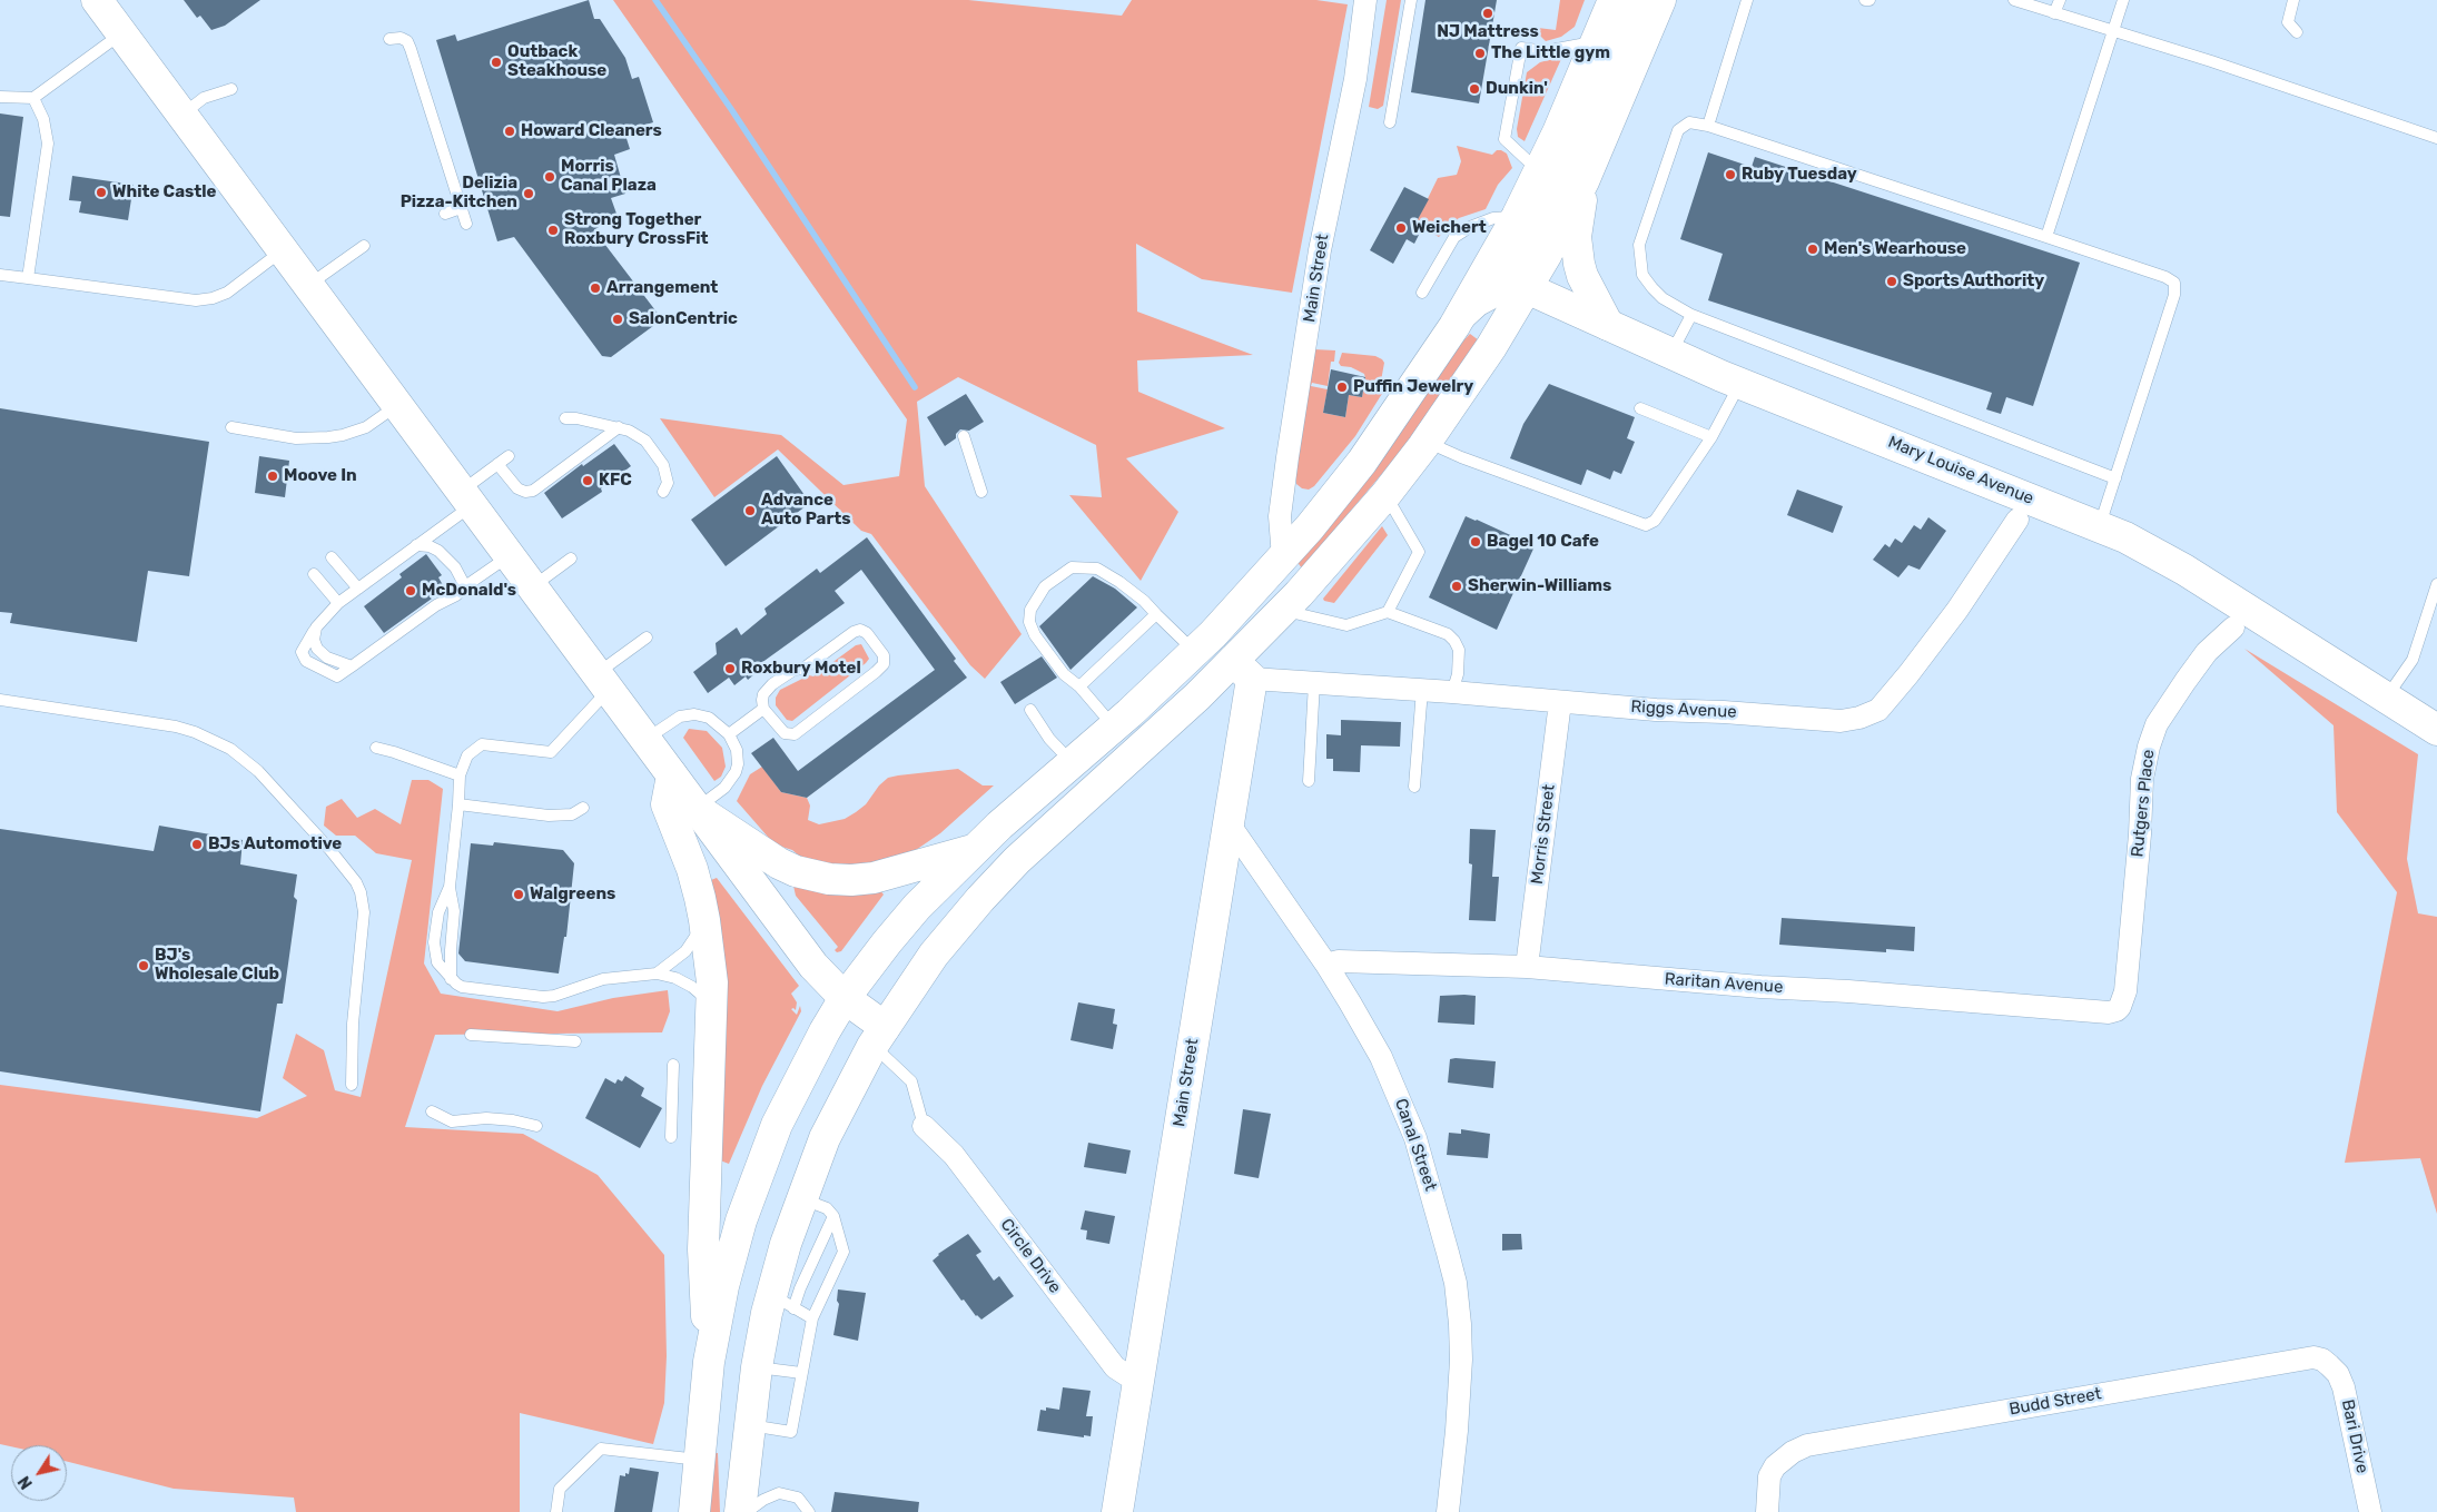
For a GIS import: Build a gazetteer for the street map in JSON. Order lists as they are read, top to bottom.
{
  "streets": {
    "main road": ["Main Street", "Mary Louise Avenue"],
    "street": [
      "Riggs Avenue",
      "Rutgers Place",
      "Morris Street",
      "Raritan Avenue",
      "Canal Street",
      "Circle Drive",
      "Budd Street",
      "Bari Drive"
    ]
  },
  "crossings": [
    ["Main Street", "Riggs Avenue"],
    ["Main Street", "Canal Street"],
    ["Main Street", "Circle Drive"],
    ["Riggs Avenue", "Morris Street"],
    ["Rutgers Place", "Raritan Avenue"],
    ["Morris Street", "Raritan Avenue"],
    ["Raritan Avenue", "Canal Street"],
    ["Budd Street", "Bari Drive"]
  ],
  "places": [
    "NJ Mattress",
    "The Little gym",
    "Outback Steakhouse",
    "Dunkin'",
    "Howard Cleaners",
    "Ruby Tuesday",
    "Morris Canal Plaza",
    "White Castle",
    "Delizia Pizza-Kitchen",
    "Weichert",
    "Strong Together Roxbury CrossFit",
    "Men's Wearhouse",
    "Sports Authority",
    "Arrangement",
    "SalonCentric",
    "Puffin Jewelry",
    "Moove In",
    "KFC",
    "Advance Auto Parts",
    "Bagel 10 Cafe",
    "Sherwin-Williams",
    "McDonald's",
    "Roxbury Motel",
    "BJs Automotive",
    "Walgreens",
    "BJ's Wholesale Club"
  ],
  "north": "bottom left"
}
